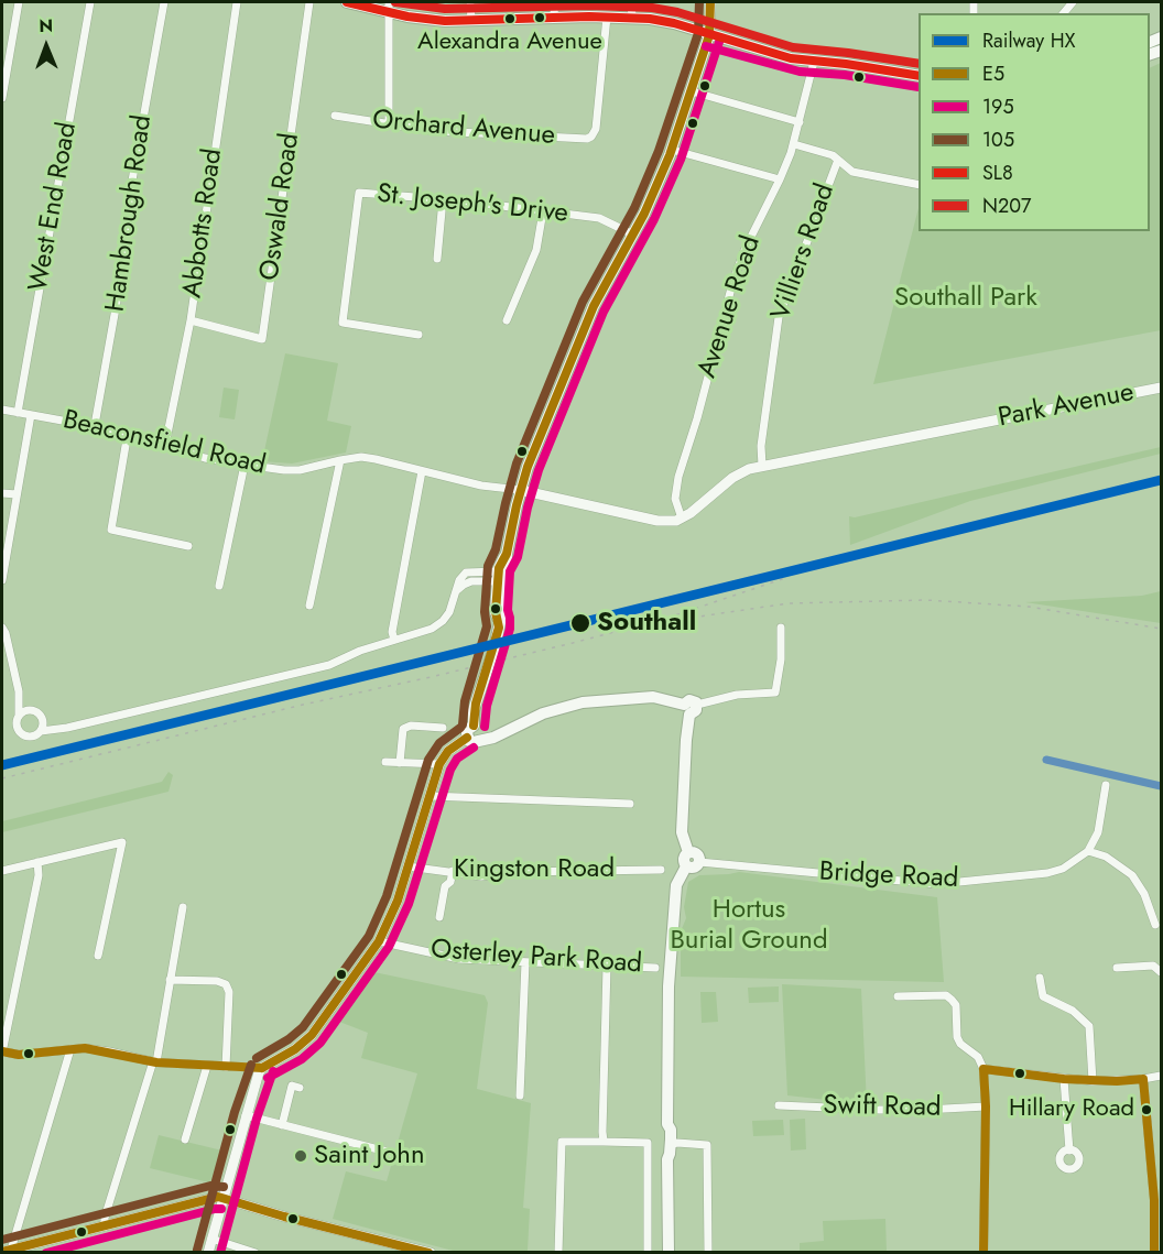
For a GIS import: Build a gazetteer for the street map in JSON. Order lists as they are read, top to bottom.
{
  "streets": {
    "street": [
      "Orchard Avenue",
      "St. Joseph's Drive",
      "West End Road",
      "Oswald Road",
      "Hambrough Road",
      "Abbotts Road",
      "Villiers Road",
      "Avenue Road",
      "Park Avenue",
      "Beaconsfield Road",
      "Kingston Road",
      "Bridge Road",
      "Osterley Park Road",
      "Swift Road"
    ]
  },
  "crossings": [
    ["West End Road", "Beaconsfield Road"],
    ["Oswald Road", "Abbotts Road"],
    ["Hambrough Road", "Beaconsfield Road"],
    ["Abbotts Road", "Beaconsfield Road"],
    ["Villiers Road", "Park Avenue"],
    ["Avenue Road", "Park Avenue"]
  ],
  "parks": ["Southall Park", "Hortus Burial Ground"],
  "places": [
    "Alexandra Avenue",
    "Southall",
    "Hillary Road",
    "Saint John"
  ],
  "lines": [
    "transit line E5",
    "transit line 105",
    "transit line SL8",
    "transit line N207",
    "transit line 195",
    "rail line HX"
  ],
  "legend": [
    "Railway HX",
    "E5",
    "195",
    "105",
    "SL8",
    "N207"
  ],
  "north": "top"
}
